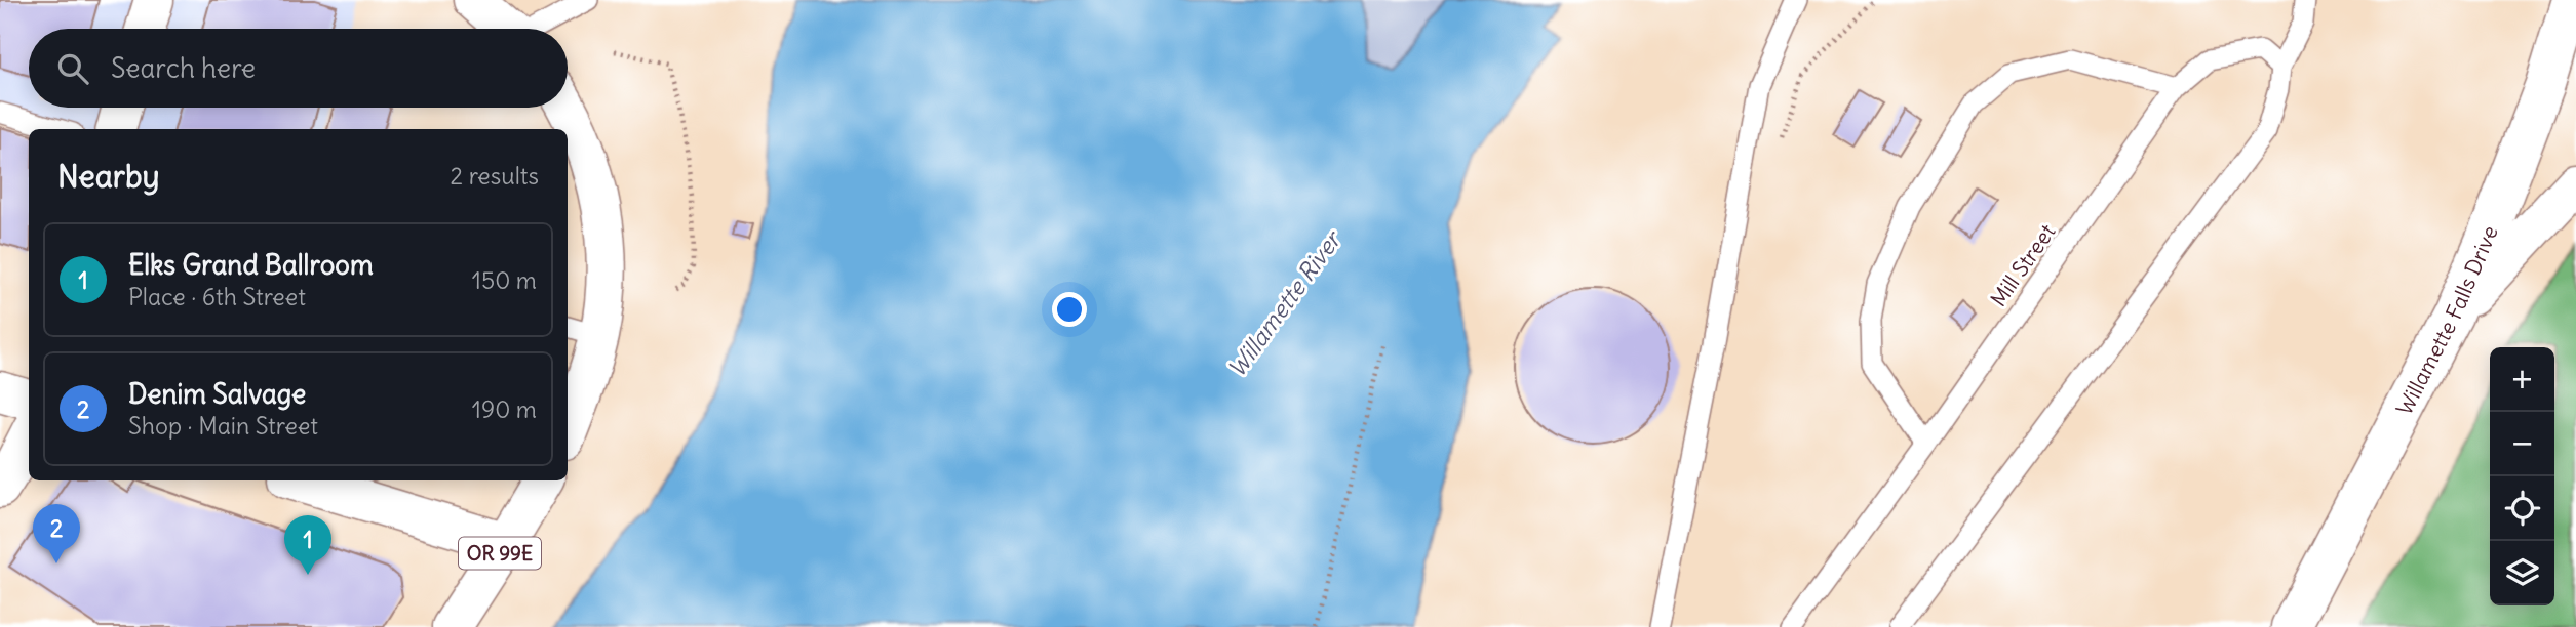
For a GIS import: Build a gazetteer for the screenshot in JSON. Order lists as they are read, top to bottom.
{
  "streets": {
    "main road": ["Willamette Falls Drive", "OR 99E"],
    "lane": ["Mill Street"]
  },
  "water": ["Willamette River"],
  "page": {
    "search": "Search here",
    "heading": ["Nearby", "2 results"],
    "list": [
      {
        "mark": "1",
        "name": "Elks Grand Ballroom",
        "note": "Place · 6th Street",
        "value": "150 m"
      },
      {
        "mark": "2",
        "name": "Denim Salvage",
        "note": "Shop · Main Street",
        "value": "190 m"
      }
    ],
    "map_buttons": ["+", "−"],
    "pins": ["2", "1"]
  }
}
